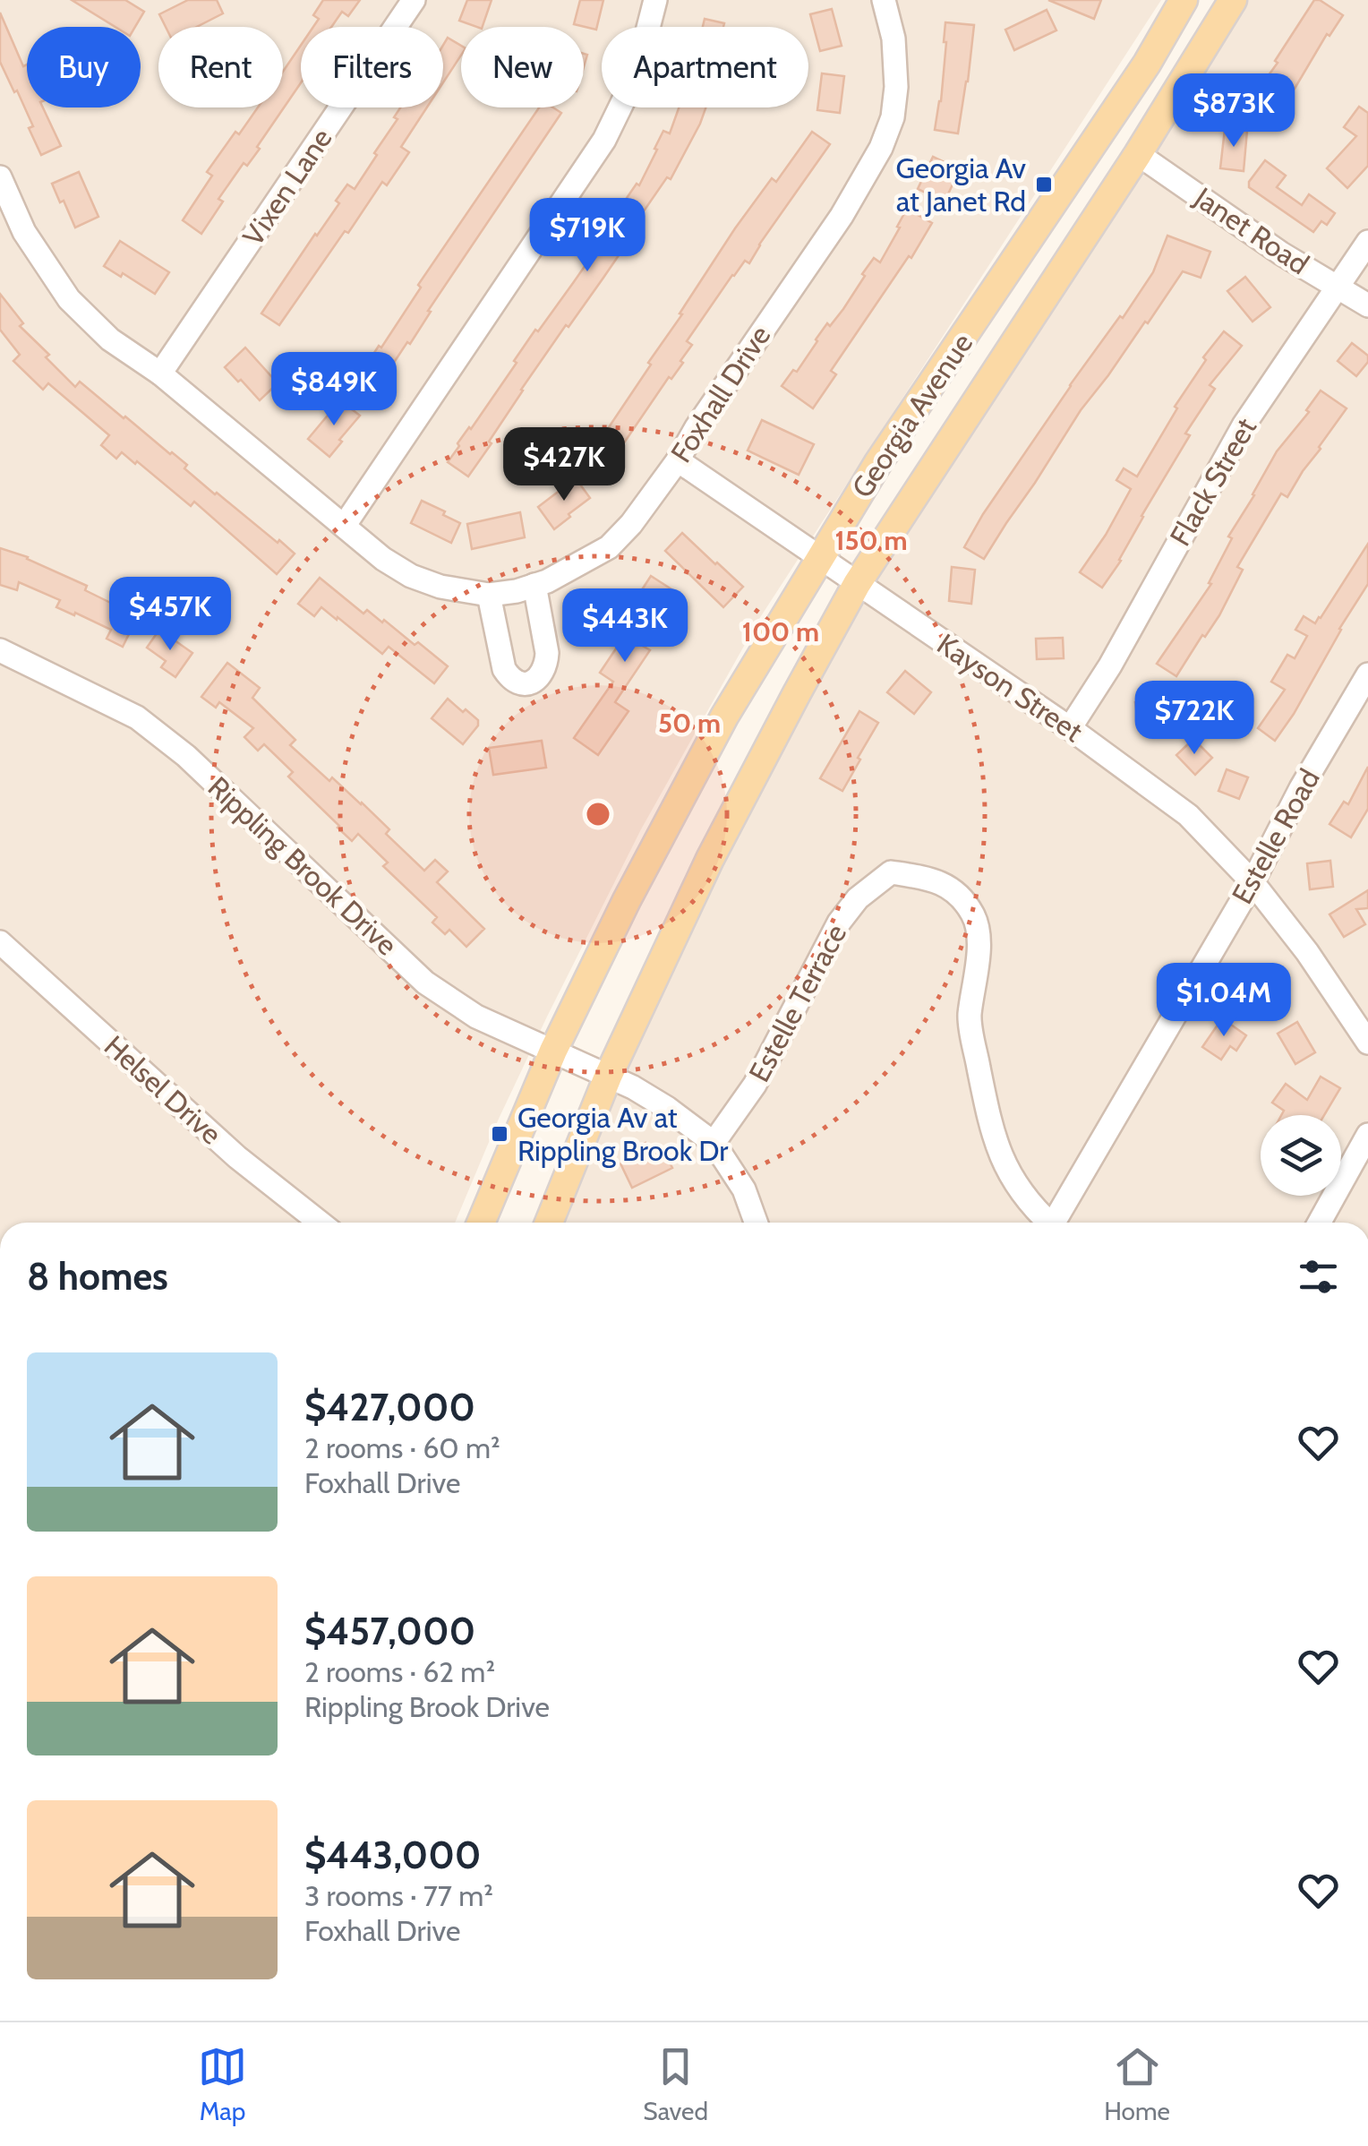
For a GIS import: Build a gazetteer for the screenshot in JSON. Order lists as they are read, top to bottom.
{
  "streets": {
    "main road": ["Georgia Avenue"],
    "street": [
      "Vixen Lane",
      "Janet Road",
      "Foxhall Drive",
      "Flack Street",
      "Kayson Street",
      "Estelle Road",
      "Rippling Brook Drive",
      "Estelle Terrace",
      "Helsel Drive"
    ]
  },
  "crossings": [
    ["Vixen Lane", "Foxhall Drive"],
    ["Janet Road", "Georgia Avenue"],
    ["Janet Road", "Flack Street"],
    ["Foxhall Drive", "Kayson Street"],
    ["Georgia Avenue", "Kayson Street"],
    ["Georgia Avenue", "Rippling Brook Drive"],
    ["Flack Street", "Kayson Street"],
    ["Kayson Street", "Estelle Road"],
    ["Rippling Brook Drive", "Estelle Terrace"]
  ],
  "places": {
    "transit": ["Georgia Av at Janet Rd", "Georgia Av at Rippling Brook Dr"]
  },
  "page": {
    "chip": [
      "Buy",
      "Rent",
      "Filters",
      "New",
      "Apartment"
    ],
    "price": [
      "$873K",
      "$719K",
      "$849K",
      "$427K",
      "$457K",
      "$443K",
      "$722K",
      "$1.04M"
    ],
    "heading": "8 homes",
    "list": [
      {
        "name": "$427,000",
        "note": "2 rooms · 60 m² · Foxhall Drive"
      },
      {
        "name": "$457,000",
        "note": "2 rooms · 62 m² · Rippling Brook Drive"
      },
      {
        "name": "$443,000",
        "note": "3 rooms · 77 m² · Foxhall Drive"
      }
    ],
    "tabs": ["Map", "Saved", "Home"]
  },
  "rings": ["150 m", "100 m", "50 m"]
}
